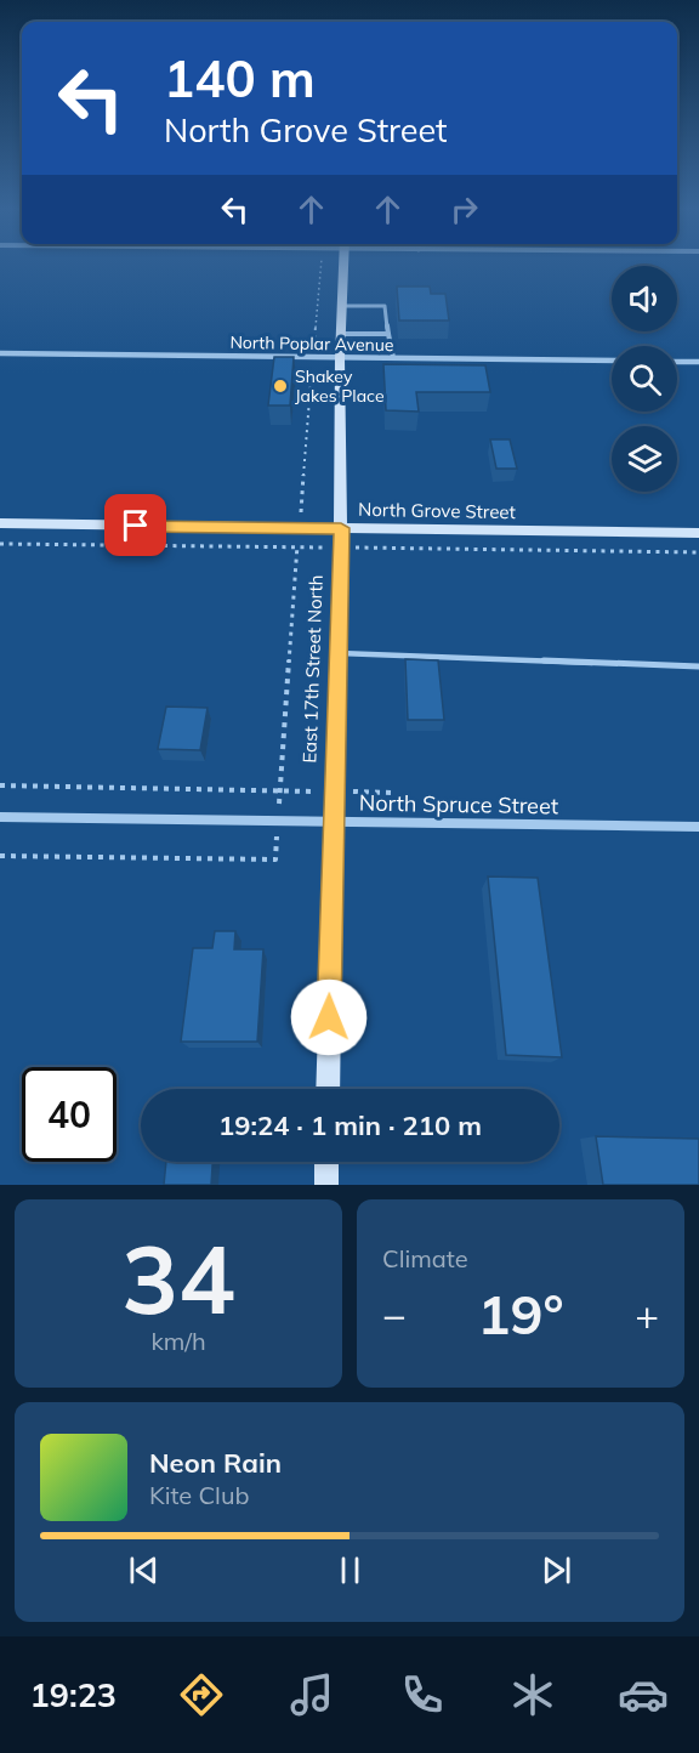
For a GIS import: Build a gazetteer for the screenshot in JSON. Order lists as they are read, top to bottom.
{
  "streets": {
    "street": [
      "North Poplar Avenue",
      "North Grove Street",
      "East 17th Street North",
      "North Spruce Street"
    ]
  },
  "crossings": [
    ["North Poplar Avenue", "East 17th Street North"],
    ["North Grove Street", "East 17th Street North"],
    ["East 17th Street North", "North Spruce Street"]
  ],
  "places": ["Shakey Jakes Place"],
  "page": {
    "turn": ["140 m", "North Grove Street"],
    "limit": "40",
    "trip": "19:24 · 1 min · 210 m",
    "tile": [
      ["34", "km/h"],
      "Climate"
    ],
    "heat": ["−", "19°", "+"],
    "song": ["Neon Rain", "Kite Club"],
    "tabs": "19:23"
  }
}
